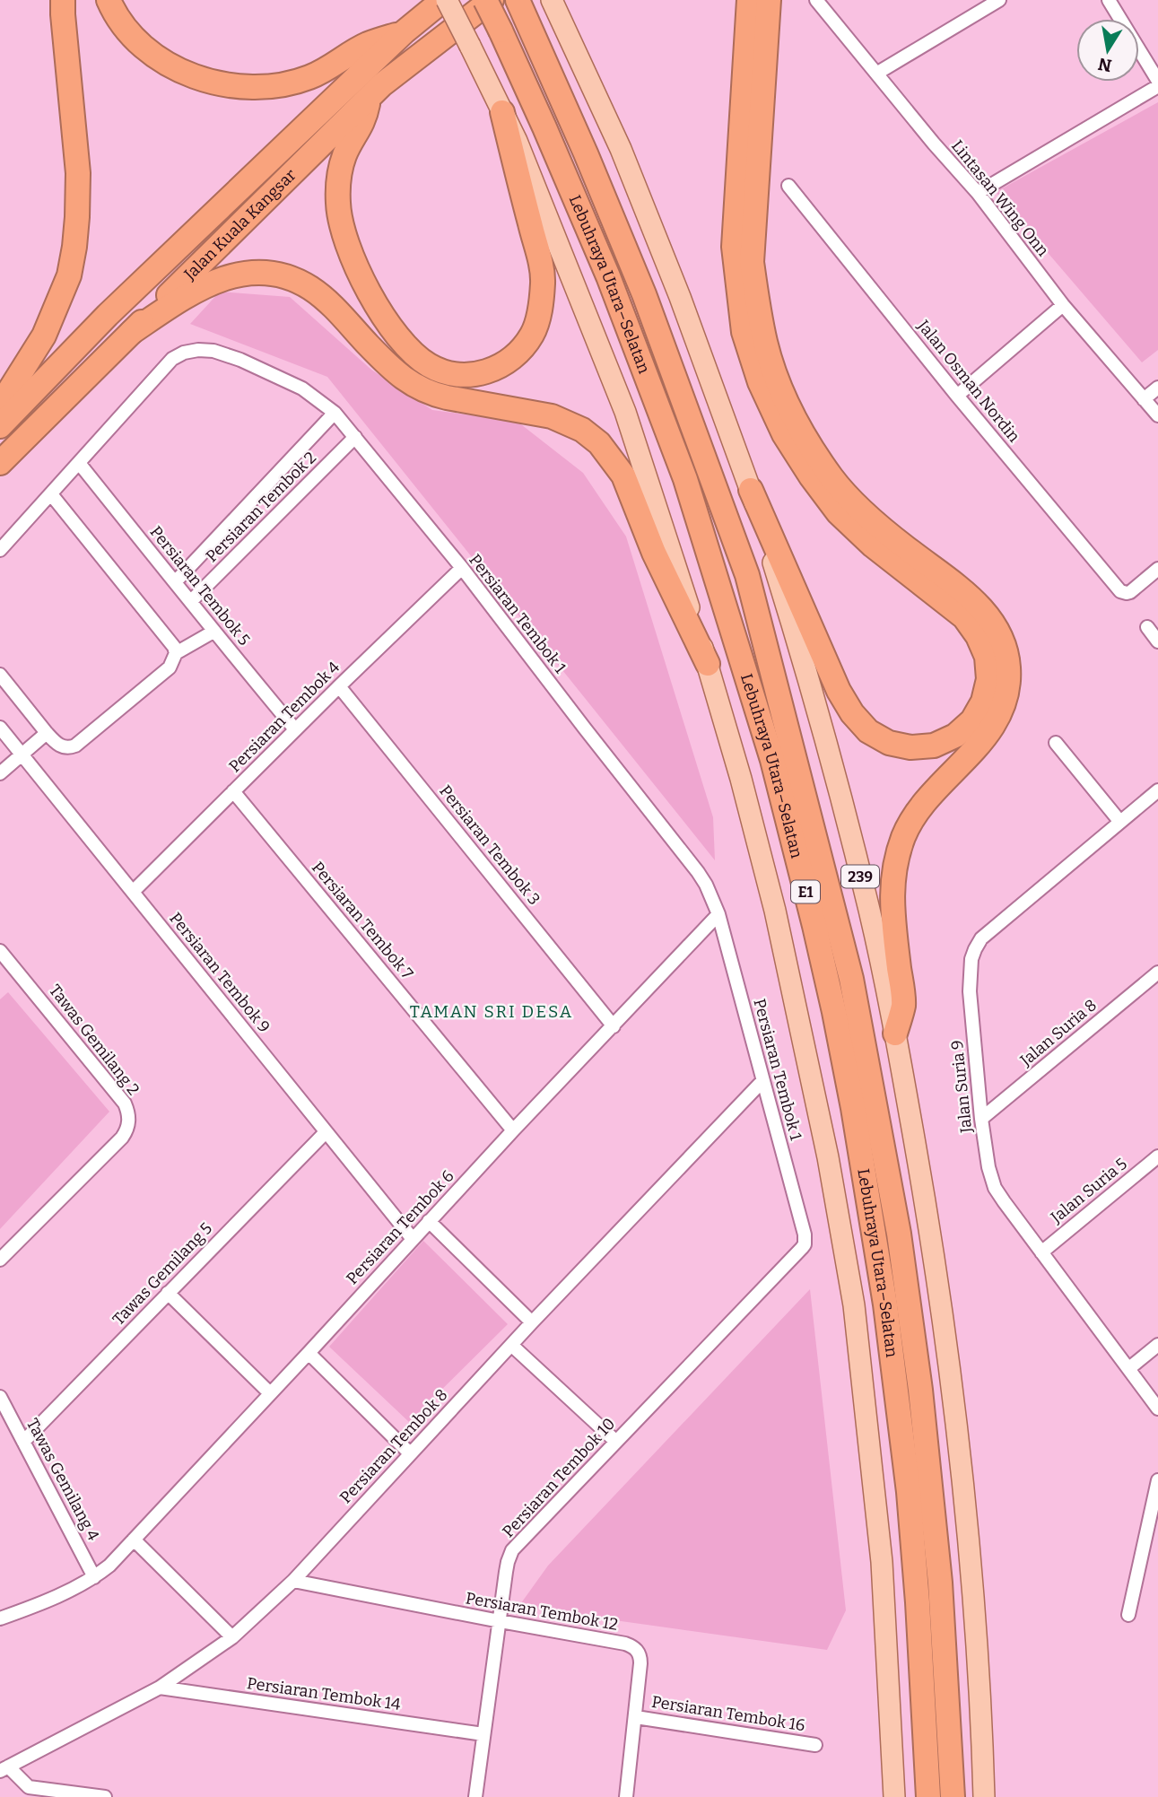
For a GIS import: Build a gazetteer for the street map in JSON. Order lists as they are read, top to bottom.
{
  "streets": {
    "highway": ["Jalan Kuala Kangsar", "Lebuhraya Utara–Selatan", "E1"],
    "main road": ["239"],
    "street": [
      "Lintasan Wing Onn",
      "Jalan Osman Nordin",
      "Persiaran Tembok 2",
      "Persiaran Tembok 5",
      "Persiaran Tembok 1",
      "Persiaran Tembok 4",
      "Persiaran Tembok 3",
      "Persiaran Tembok 7",
      "Persiaran Tembok 9",
      "Jalan Suria 8",
      "Tawas Gemilang 2",
      "Jalan Suria 9",
      "Jalan Suria 5",
      "Persiaran Tembok 6",
      "Tawas Gemilang 5",
      "Persiaran Tembok 8",
      "Persiaran Tembok 10",
      "Tawas Gemilang 4",
      "Persiaran Tembok 12",
      "Persiaran Tembok 14",
      "Persiaran Tembok 16"
    ]
  },
  "crossings": [
    ["Persiaran Tembok 2", "Persiaran Tembok 5"],
    ["Persiaran Tembok 2", "Persiaran Tembok 1"],
    ["Persiaran Tembok 5", "Persiaran Tembok 1"],
    ["Persiaran Tembok 5", "Persiaran Tembok 4"],
    ["Persiaran Tembok 1", "Persiaran Tembok 4"],
    ["Persiaran Tembok 1", "Persiaran Tembok 6"],
    ["Persiaran Tembok 1", "Persiaran Tembok 8"],
    ["Persiaran Tembok 1", "Persiaran Tembok 10"],
    ["Persiaran Tembok 4", "Persiaran Tembok 3"],
    ["Persiaran Tembok 4", "Persiaran Tembok 7"],
    ["Persiaran Tembok 4", "Persiaran Tembok 9"],
    ["Persiaran Tembok 3", "Persiaran Tembok 6"],
    ["Persiaran Tembok 7", "Persiaran Tembok 6"],
    ["Persiaran Tembok 9", "Persiaran Tembok 6"],
    ["Persiaran Tembok 9", "Tawas Gemilang 5"],
    ["Jalan Suria 8", "Jalan Suria 9"],
    ["Jalan Suria 9", "Jalan Suria 5"],
    ["Persiaran Tembok 6", "Tawas Gemilang 4"],
    ["Tawas Gemilang 5", "Tawas Gemilang 4"],
    ["Persiaran Tembok 8", "Persiaran Tembok 12"],
    ["Persiaran Tembok 8", "Persiaran Tembok 14"],
    ["Persiaran Tembok 10", "Persiaran Tembok 12"],
    ["Persiaran Tembok 10", "Persiaran Tembok 14"],
    ["Persiaran Tembok 12", "Persiaran Tembok 16"]
  ],
  "districts": ["TAMAN SRI DESA"],
  "north": "bottom"
}
